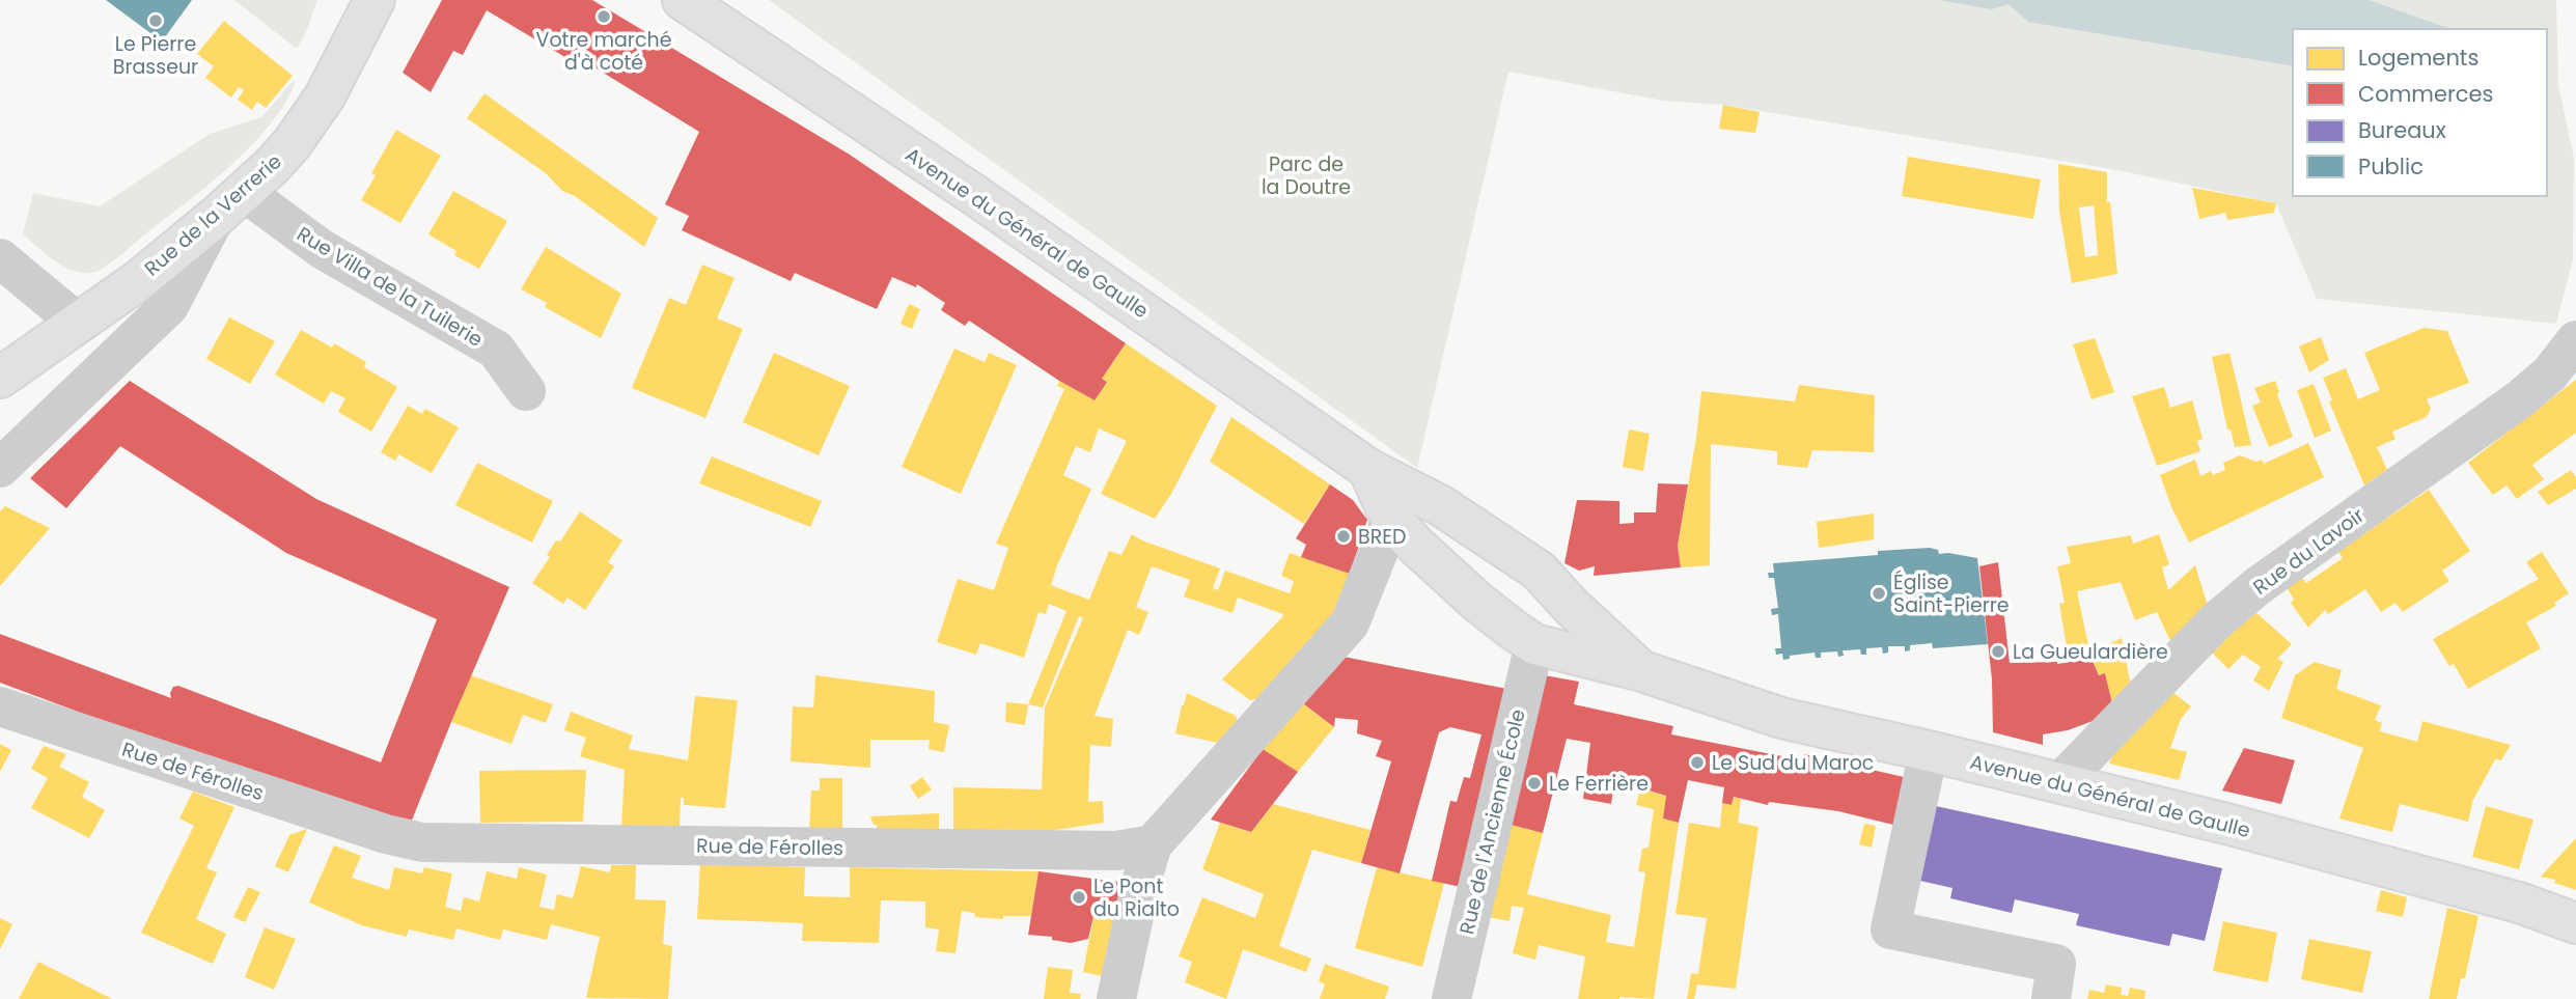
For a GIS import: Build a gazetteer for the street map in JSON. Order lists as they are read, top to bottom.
{
  "streets": {
    "main road": ["Rue de la Verrerie", "Avenue du Général de Gaulle"],
    "street": [
      "Rue Villa de la Tuilerie",
      "Rue du Lavoir",
      "Rue de Férolles",
      "Rue de l'Ancienne École"
    ]
  },
  "crossings": [
    ["Rue de la Verrerie", "Rue Villa de la Tuilerie"],
    ["Avenue du Général de Gaulle", "Rue du Lavoir"],
    ["Avenue du Général de Gaulle", "Rue de l'Ancienne École"]
  ],
  "parks": ["Parc de la Doutre"],
  "places": [
    "Votre marché d'à coté",
    "Le Pierre Brasseur",
    "BRED",
    "Église Saint-Pierre",
    "La Gueulardière",
    "Le Sud du Maroc",
    "Le Ferrière",
    "Le Pont du Rialto"
  ],
  "legend": [
    "Logements",
    "Commerces",
    "Bureaux",
    "Public"
  ]
}
